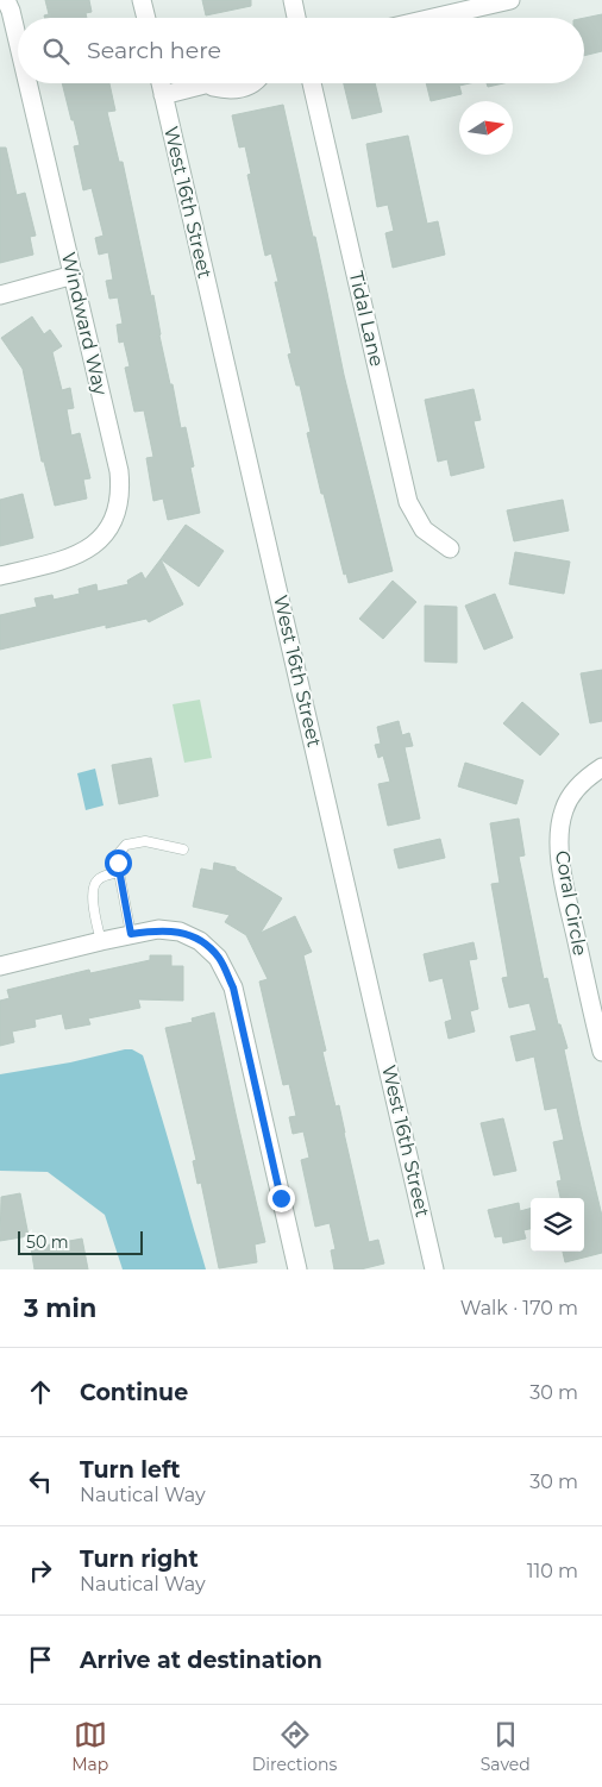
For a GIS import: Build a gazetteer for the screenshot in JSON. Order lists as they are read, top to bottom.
{
  "streets": {
    "street": [
      "West 16th Street",
      "Tidal Lane",
      "Windward Way",
      "Coral Circle"
    ]
  },
  "scale_bar": "50 m",
  "north": "right",
  "page": {
    "search": "Search here",
    "scale": "50 m",
    "heading": ["3 min", "Walk · 170 m"],
    "list": [
      ["Continue", "30 m"],
      ["Turn left", "Nautical Way", "30 m"],
      ["Turn right", "Nautical Way", "110 m"],
      "Arrive at destination"
    ],
    "nav": ["Map", "Directions", "Saved"]
  }
}
